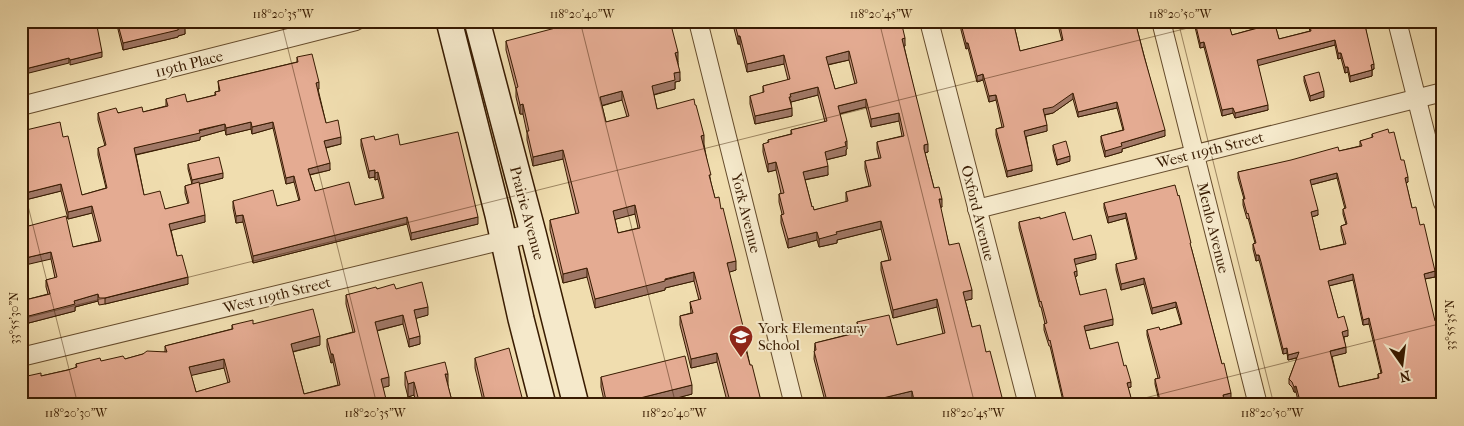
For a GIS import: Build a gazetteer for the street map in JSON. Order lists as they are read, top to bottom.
{
  "streets": {
    "main road": ["Prairie Avenue"],
    "street": [
      "119th Place",
      "West 119th Street",
      "York Avenue",
      "Oxford Avenue",
      "Menlo Avenue"
    ]
  },
  "crossings": [
    ["West 119th Street", "Prairie Avenue"],
    ["West 119th Street", "Oxford Avenue"],
    ["West 119th Street", "Menlo Avenue"]
  ],
  "places": {
    "school or university": ["York Elementary School"]
  },
  "north": "bottom",
  "coordinates": [
    "118°20'35\"W",
    "118°20'40\"W",
    "118°20'45\"W",
    "118°20'50\"W",
    "33°55'30\"N",
    "33°55'35\"N",
    "118°20'30\"W"
  ]
}
